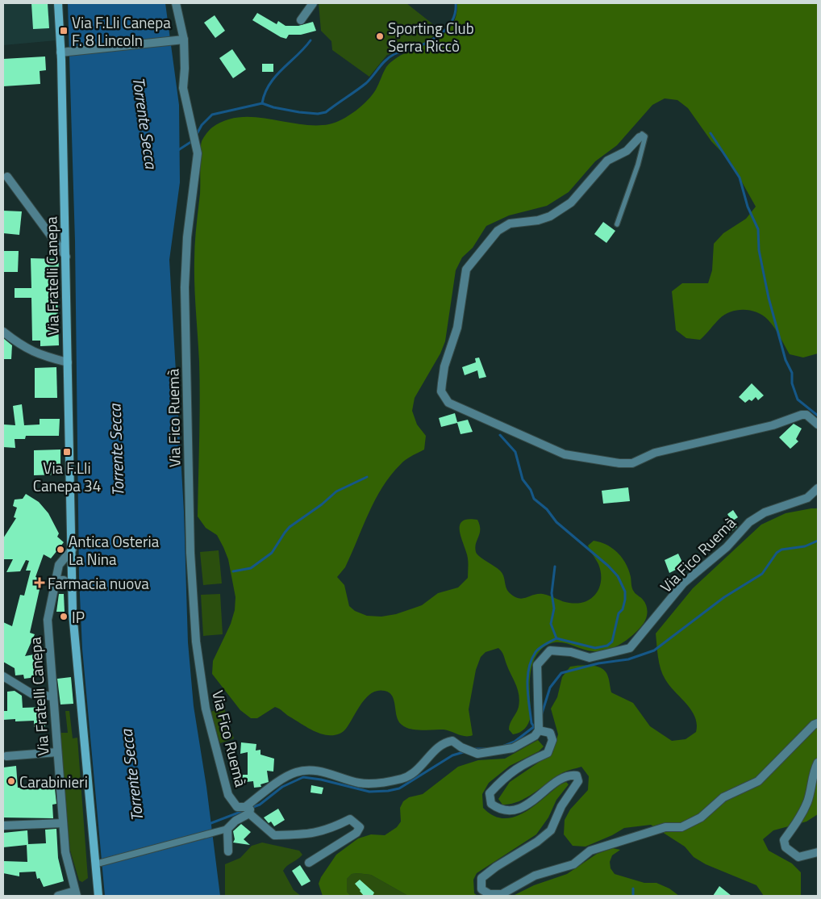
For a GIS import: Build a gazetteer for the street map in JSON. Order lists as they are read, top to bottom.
{
  "streets": {
    "main road": ["Via Fratelli Canepa"],
    "street": ["Via Fico Ruemà"]
  },
  "water": ["Torrente Secca"],
  "places": {
    "transit": ["Via F.Lli Canepa F. 8 Lincoln", "Via F.Lli Canepa 34"],
    "other": [
      "Sporting Club Serra Riccò",
      "Antica Osteria La Nina",
      "IP",
      "Carabinieri"
    ],
    "health": ["Farmacia nuova"]
  }
}
